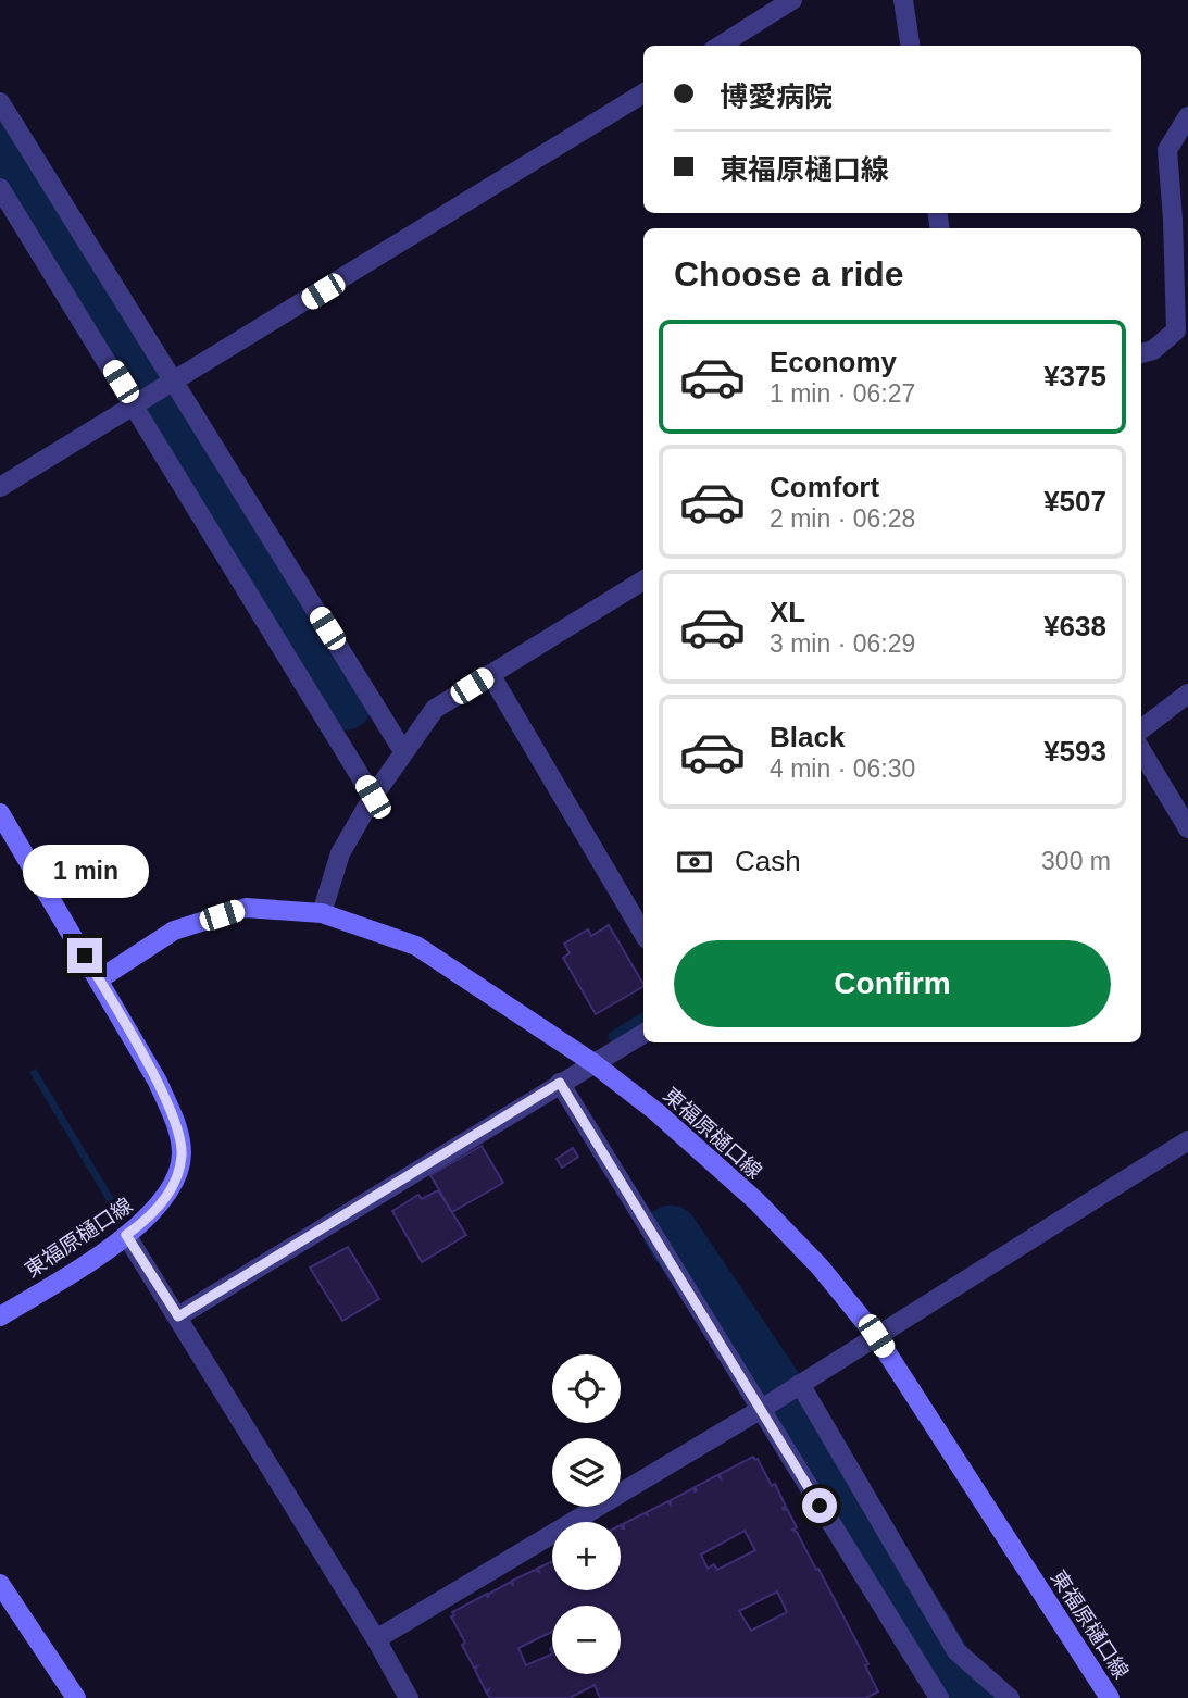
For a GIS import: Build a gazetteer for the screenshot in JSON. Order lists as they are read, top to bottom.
{
  "streets": {
    "main road": ["東福原樋口線"]
  },
  "page": {
    "banner": ["博愛病院", "東福原樋口線"],
    "heading": "Choose a ride",
    "list": [
      {
        "name": "Economy",
        "note": "1 min · 06:27",
        "value": "¥375"
      },
      {
        "name": "Comfort",
        "note": "2 min · 06:28",
        "value": "¥507"
      },
      {
        "name": "XL",
        "note": "3 min · 06:29",
        "value": "¥638"
      },
      {
        "name": "Black",
        "note": "4 min · 06:30",
        "value": "¥593"
      }
    ],
    "pay": ["Cash", "300 m"],
    "bubble": "1 min",
    "buttons": "Confirm",
    "map_buttons": ["+", "−"]
  }
}
